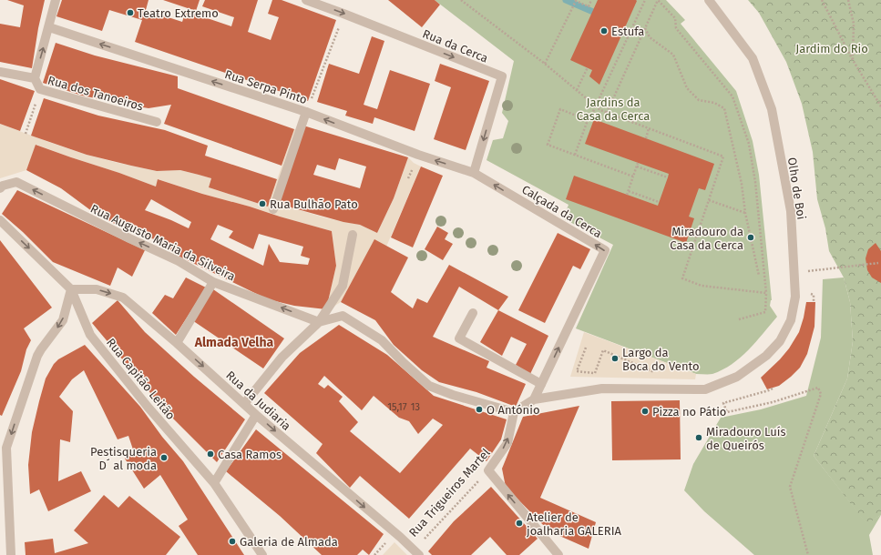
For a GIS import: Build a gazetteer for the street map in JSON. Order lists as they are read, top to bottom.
{
  "streets": {
    "street": [
      "Rua da Cerca",
      "Rua Serpa Pinto",
      "Rua dos Tanoeiros",
      "Olho de Boi",
      "Calçada da Cerca",
      "Rua Augusto Maria da Silveira",
      "Rua Capitão Leitão",
      "Rua da Judiaria",
      "Rua Trigueiros Martel"
    ]
  },
  "crossings": [
    ["Rua da Cerca", "Rua Serpa Pinto"],
    ["Rua da Cerca", "Calçada da Cerca"],
    ["Rua Serpa Pinto", "Calçada da Cerca"],
    ["Rua Capitão Leitão", "Rua da Judiaria"],
    ["Rua da Judiaria", "Rua Trigueiros Martel"]
  ],
  "one_way": [
    "Rua Serpa Pinto",
    "Rua Augusto Maria da Silveira",
    "Rua da Judiaria",
    "Rua Trigueiros Martel"
  ],
  "districts": ["Almada Velha"],
  "parks": ["Jardim do Rio", "Jardins da Casa da Cerca"],
  "places": [
    "Teatro Extremo",
    "Estufa",
    "Rua Bulhão Pato",
    "Miradouro da Casa da Cerca",
    "Largo da Boca do Vento",
    "O António",
    "Pizza no Pátio",
    "Miradouro Luís de Queirós",
    "Casa Ramos",
    "Pestisqueria D´ al moda",
    "Atelier de joalharia GALERIA",
    "Galeria de Almada"
  ],
  "house_numbers": ["15,17", "13"]
}
